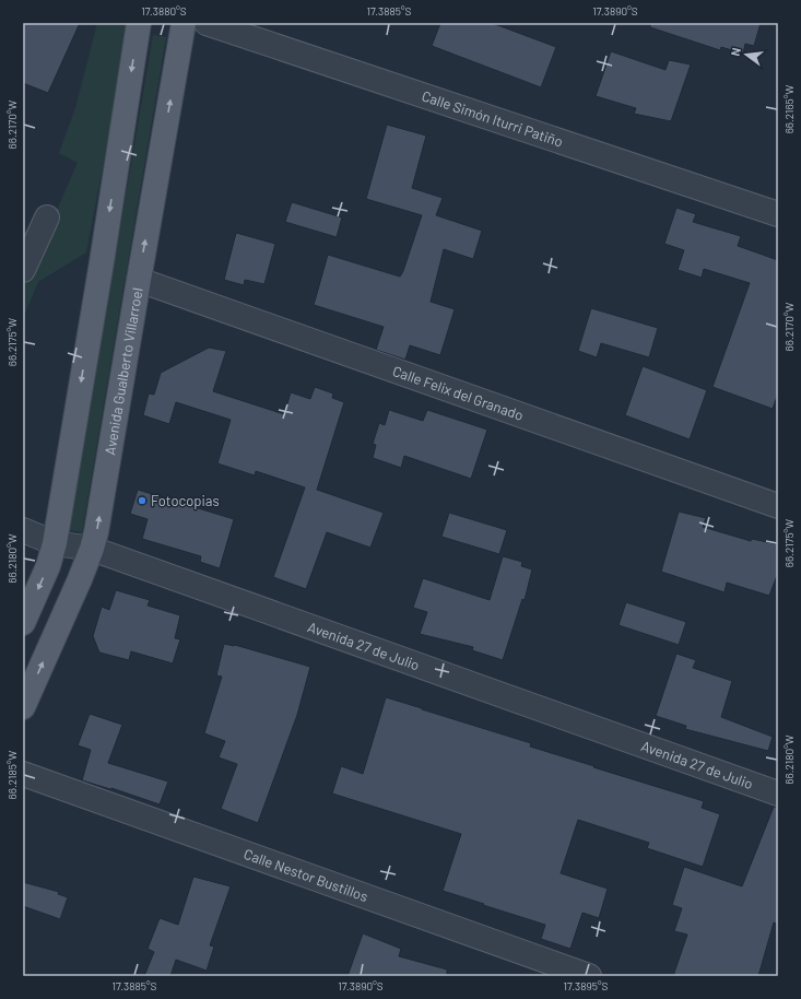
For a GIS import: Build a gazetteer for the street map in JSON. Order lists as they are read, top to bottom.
{
  "streets": {
    "main road": ["Avenida Gualberto Villarroel"],
    "street": [
      "Calle Simón Iturri Patiño",
      "Calle Felix del Granado",
      "Avenida 27 de Julio",
      "Calle Nestor Bustillos"
    ]
  },
  "crossings": [
    ["Avenida Gualberto Villarroel", "Calle Felix del Granado"],
    ["Avenida Gualberto Villarroel", "Avenida 27 de Julio"]
  ],
  "places": ["Fotocopias"],
  "north": "left",
  "coordinates": [
    "17.3880°S",
    "17.3885°S",
    "17.3890°S",
    "66.2165°W",
    "66.2170°W",
    "66.2175°W",
    "66.2180°W",
    "66.2185°W",
    "17.3895°S"
  ]
}
